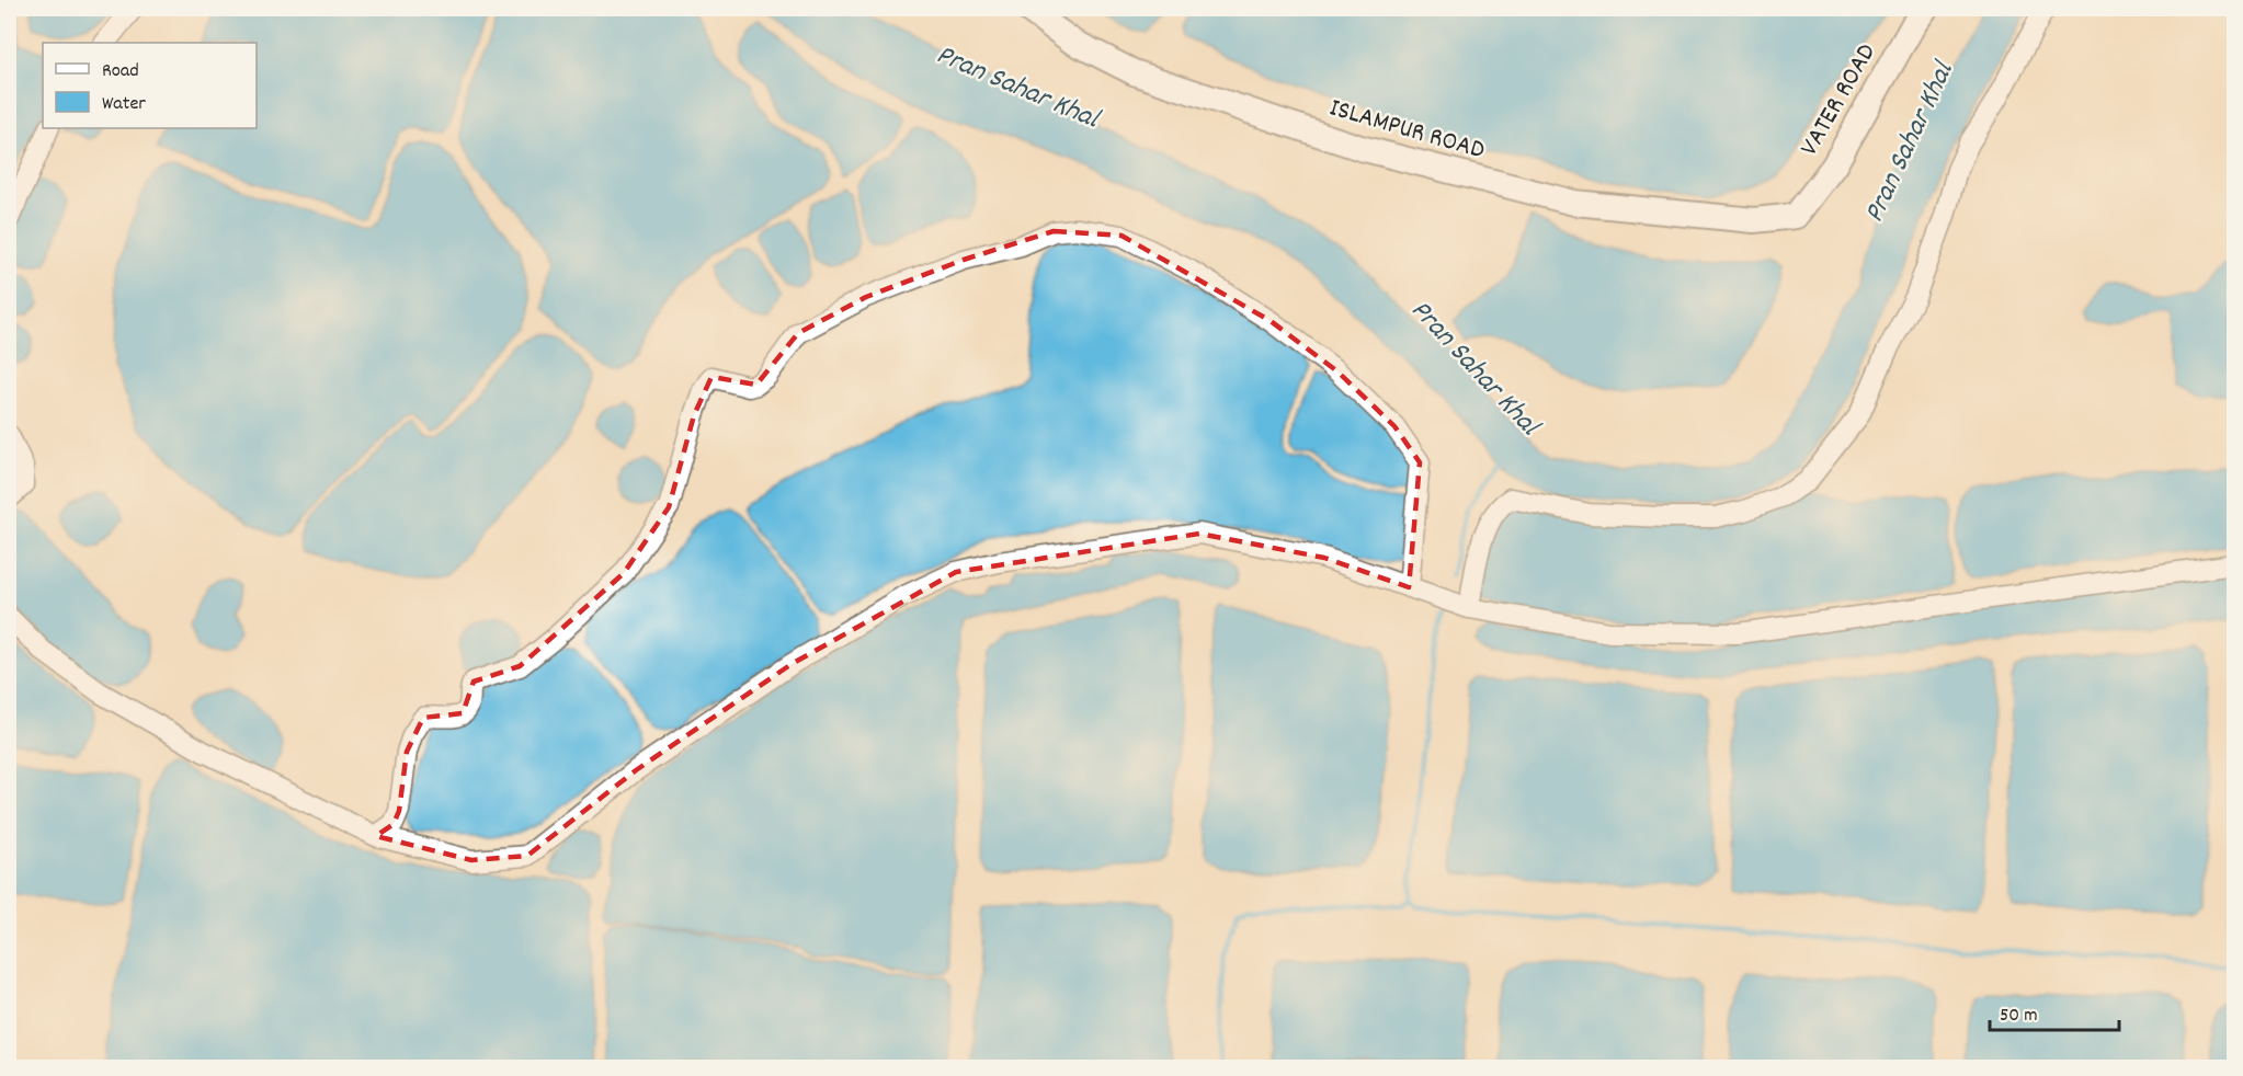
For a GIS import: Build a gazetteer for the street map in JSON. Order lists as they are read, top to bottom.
{
  "streets": {
    "street": ["VATER ROAD", "ISLAMPUR ROAD"]
  },
  "crossings": [
    ["VATER ROAD", "ISLAMPUR ROAD"]
  ],
  "water": ["Pran Sahar Khal"],
  "legend": ["Road", "Water"],
  "scale_bar": "50 m"
}
